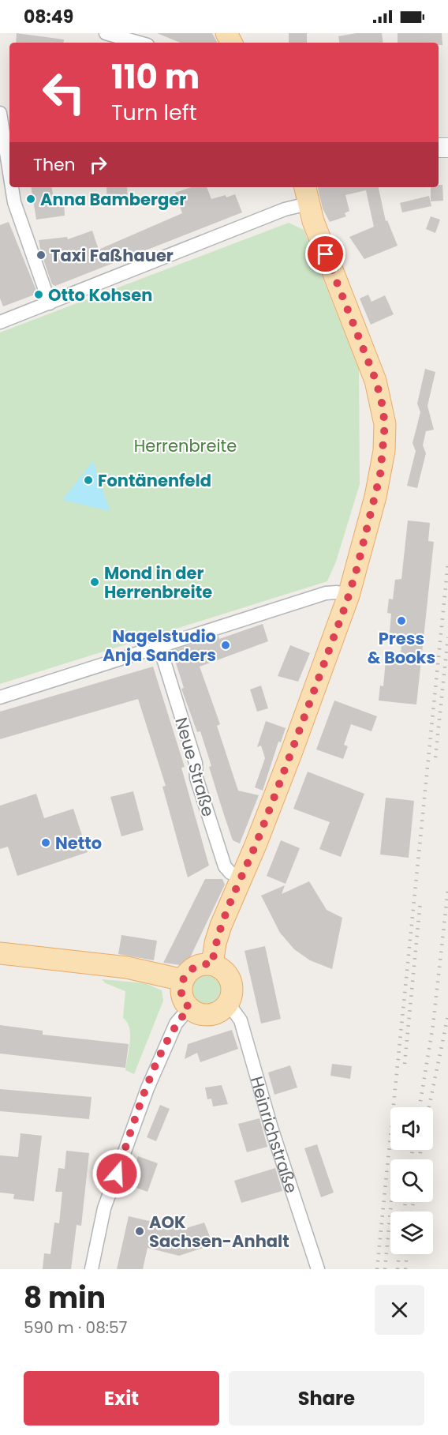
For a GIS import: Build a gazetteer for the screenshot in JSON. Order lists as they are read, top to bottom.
{
  "streets": {
    "street": ["Neue Straße", "Heinrichstraße"]
  },
  "parks": ["Herrenbreite"],
  "places": [
    "Anna Bamberger",
    "Taxi Faßhauer",
    "Otto Kohsen",
    "Fontänenfeld",
    "Mond in der Herrenbreite",
    "Press & Books",
    "Nagelstudio Anja Sanders",
    "Netto",
    "AOK Sachsen-Anhalt"
  ],
  "page": {
    "status": "08:49",
    "turn": ["110 m", "Turn left"],
    "then": "Then",
    "heading": ["8 min", "590 m · 08:57"],
    "buttons": ["Exit", "Share"]
  }
}
